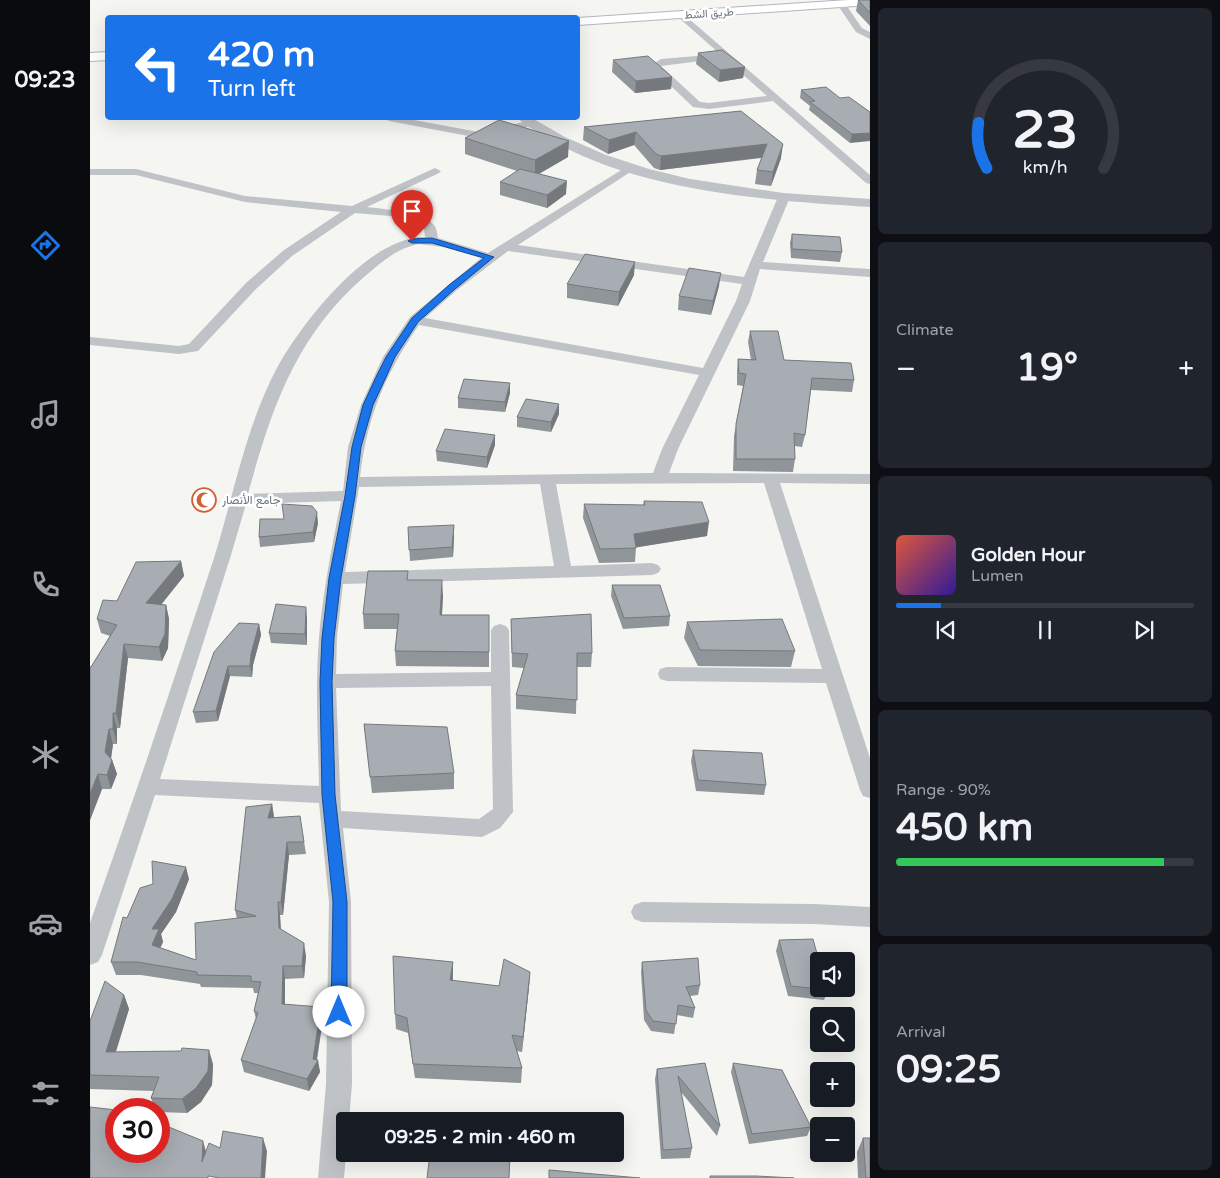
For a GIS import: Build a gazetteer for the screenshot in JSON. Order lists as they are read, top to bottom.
{
  "streets": {
    "main road": ["طريق الشط"]
  },
  "places": {
    "mosque": ["جامع الأنصار"]
  },
  "page": {
    "tabs": "09:23",
    "turn": ["420 m", "Turn left"],
    "tile": [
      "Climate",
      ["Range · 90%", "450 km"],
      ["Arrival", "09:25"]
    ],
    "heat": ["−", "19°", "+"],
    "song": ["Golden Hour", "Lumen"],
    "map_buttons": ["+", "−"],
    "limit": "30",
    "trip": "09:25 · 2 min · 460 m",
    "gauge": ["23", "km/h"]
  }
}
